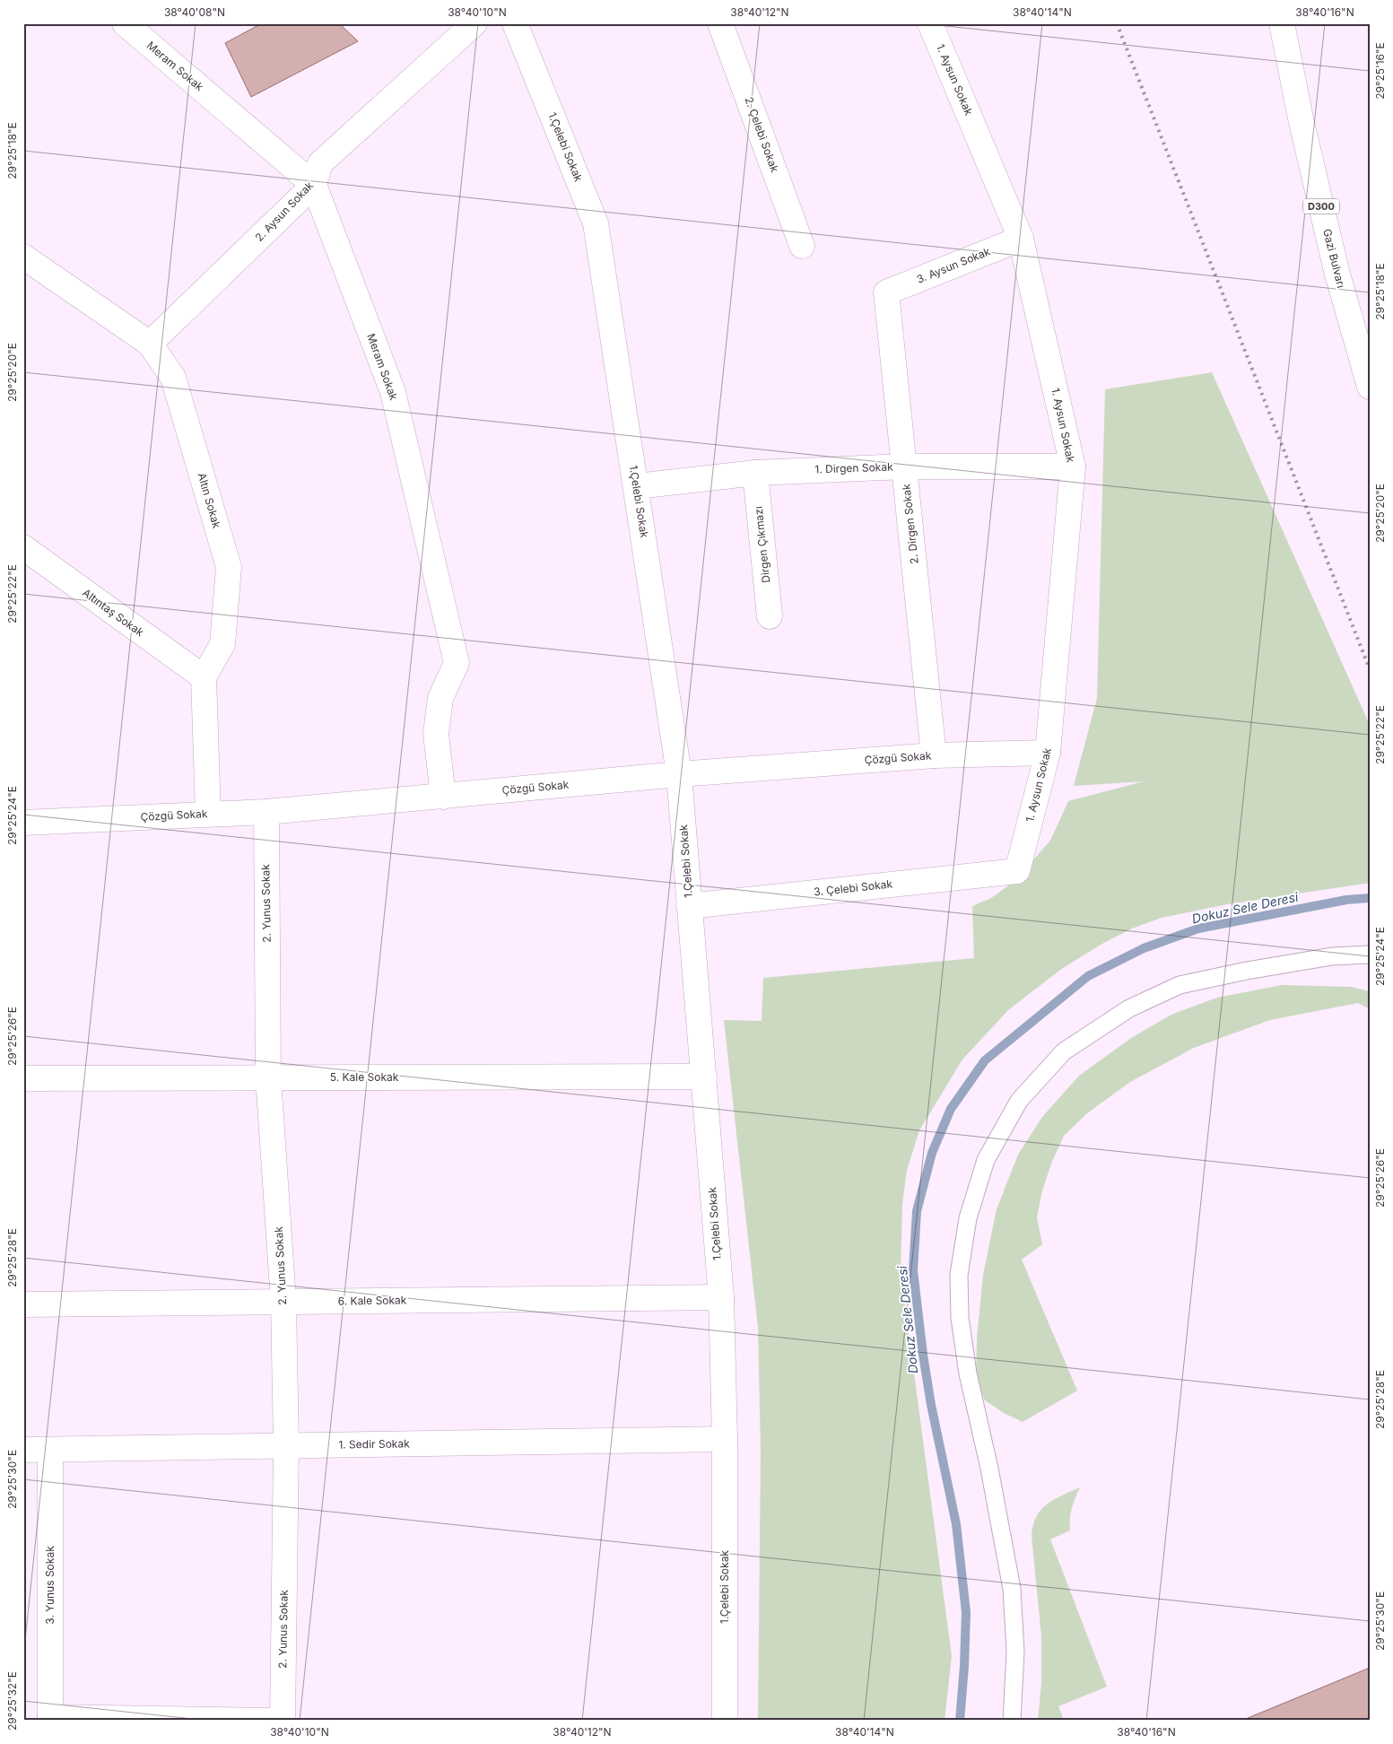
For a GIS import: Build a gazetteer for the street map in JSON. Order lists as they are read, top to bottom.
{
  "streets": {
    "main road": [
      "Meram Sokak",
      "1. Aysun Sokak",
      "2. Çelebi Sokak",
      "1.Çelebi Sokak",
      "D300",
      "2. Aysun Sokak",
      "Gazi Bulvarı",
      "3. Aysun Sokak",
      "1. Dirgen Sokak",
      "Altın Sokak",
      "2. Dirgen Sokak",
      "Dirgen Çıkmazı",
      "Altıntaş Sokak",
      "Çözgü Sokak",
      "3. Çelebi Sokak",
      "2. Yunus Sokak",
      "5. Kale Sokak",
      "6. Kale Sokak",
      "1. Sedir Sokak",
      "3. Yunus Sokak"
    ]
  },
  "crossings": [
    ["Meram Sokak", "2. Aysun Sokak"],
    ["Meram Sokak", "Çözgü Sokak"],
    ["1. Aysun Sokak", "3. Aysun Sokak"],
    ["1. Aysun Sokak", "1. Dirgen Sokak"],
    ["1. Aysun Sokak", "Çözgü Sokak"],
    ["1. Aysun Sokak", "3. Çelebi Sokak"],
    ["1.Çelebi Sokak", "1. Dirgen Sokak"],
    ["1.Çelebi Sokak", "Çözgü Sokak"],
    ["1.Çelebi Sokak", "3. Çelebi Sokak"],
    ["1.Çelebi Sokak", "5. Kale Sokak"],
    ["1.Çelebi Sokak", "6. Kale Sokak"],
    ["1.Çelebi Sokak", "1. Sedir Sokak"],
    ["2. Aysun Sokak", "Altın Sokak"],
    ["3. Aysun Sokak", "2. Dirgen Sokak"],
    ["1. Dirgen Sokak", "2. Dirgen Sokak"],
    ["1. Dirgen Sokak", "Dirgen Çıkmazı"],
    ["Altın Sokak", "Altıntaş Sokak"],
    ["2. Dirgen Sokak", "Çözgü Sokak"],
    ["Çözgü Sokak", "2. Yunus Sokak"],
    ["2. Yunus Sokak", "5. Kale Sokak"],
    ["2. Yunus Sokak", "6. Kale Sokak"],
    ["2. Yunus Sokak", "1. Sedir Sokak"],
    ["1. Sedir Sokak", "3. Yunus Sokak"]
  ],
  "water": ["Dokuz Sele Deresi"],
  "coordinates": [
    "38°40'08\"N",
    "38°40'10\"N",
    "38°40'12\"N",
    "38°40'14\"N",
    "38°40'16\"N",
    "29°25'16\"E",
    "29°25'18\"E",
    "29°25'20\"E",
    "29°25'22\"E",
    "29°25'24\"E",
    "29°25'26\"E",
    "29°25'28\"E",
    "29°25'30\"E",
    "29°25'32\"E"
  ]
}
